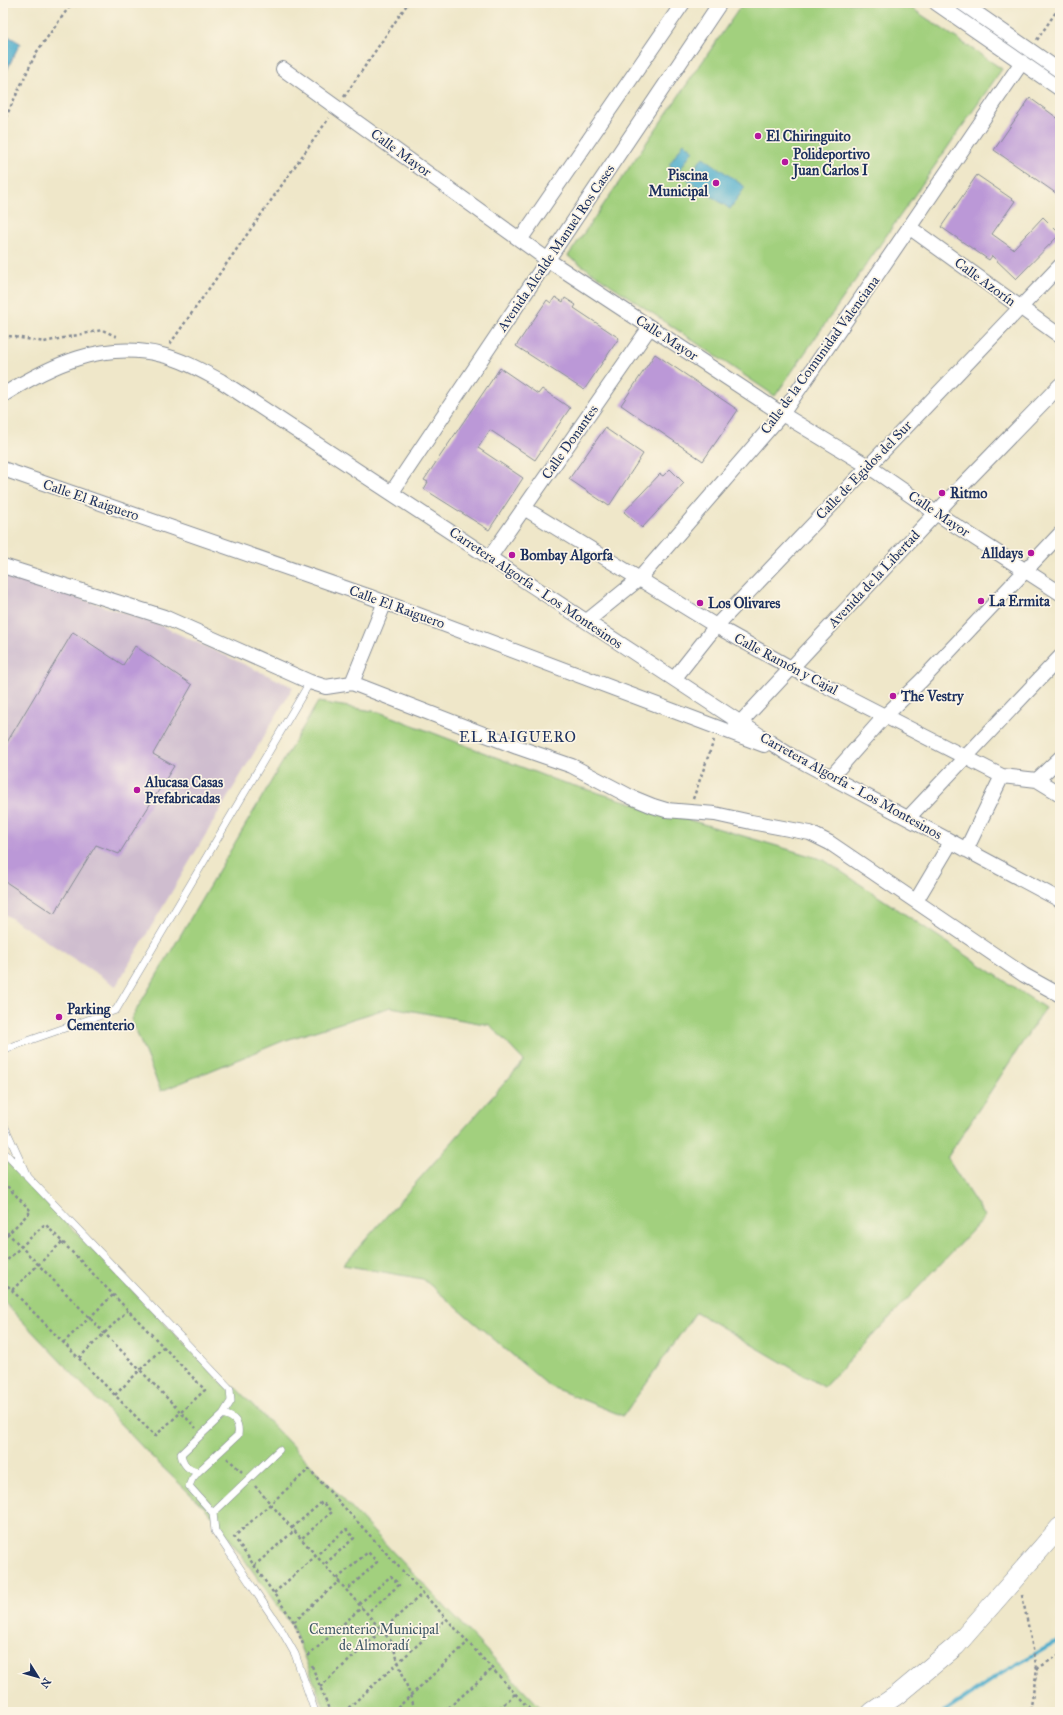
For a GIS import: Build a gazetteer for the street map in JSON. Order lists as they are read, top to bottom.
{
  "streets": {
    "street": [
      "Calle Mayor",
      "Avenida Alcalde Manuel Ros Cases",
      "Calle Azorín",
      "Calle de la Comunidad Valenciana",
      "Calle Donantes",
      "Calle de Egidos del Sur",
      "Calle El Raiguero",
      "Avenida de la Libertad",
      "Carretera Algorfa - Los Montesinos",
      "Calle Ramón y Cajal"
    ]
  },
  "crossings": [
    ["Calle Mayor", "Avenida Alcalde Manuel Ros Cases"],
    ["Calle Mayor", "Calle de la Comunidad Valenciana"],
    ["Calle Mayor", "Calle Donantes"],
    ["Calle Mayor", "Calle de Egidos del Sur"],
    ["Calle Mayor", "Avenida de la Libertad"],
    ["Avenida Alcalde Manuel Ros Cases", "Carretera Algorfa - Los Montesinos"],
    ["Calle Azorín", "Calle de la Comunidad Valenciana"],
    ["Calle Azorín", "Calle de Egidos del Sur"],
    ["Calle de la Comunidad Valenciana", "Carretera Algorfa - Los Montesinos"],
    ["Calle de la Comunidad Valenciana", "Calle Ramón y Cajal"],
    ["Calle Donantes", "Carretera Algorfa - Los Montesinos"],
    ["Calle Donantes", "Calle Ramón y Cajal"],
    ["Calle de Egidos del Sur", "Carretera Algorfa - Los Montesinos"],
    ["Calle de Egidos del Sur", "Calle Ramón y Cajal"],
    ["Calle El Raiguero", "Carretera Algorfa - Los Montesinos"],
    ["Avenida de la Libertad", "Carretera Algorfa - Los Montesinos"],
    ["Avenida de la Libertad", "Calle Ramón y Cajal"]
  ],
  "districts": ["EL RAIGUERO"],
  "parks": ["Cementerio Municipal de Almoradí"],
  "places": [
    "El Chiringuito",
    "Polideportivo Juan Carlos I",
    "Piscina Municipal",
    "Ritmo",
    "Alldays",
    "Bombay Algorfa",
    "La Ermita",
    "Los Olivares",
    "The Vestry",
    "Alucasa Casas Prefabricadas",
    "Parking Cementerio"
  ],
  "north": "bottom right"
}
